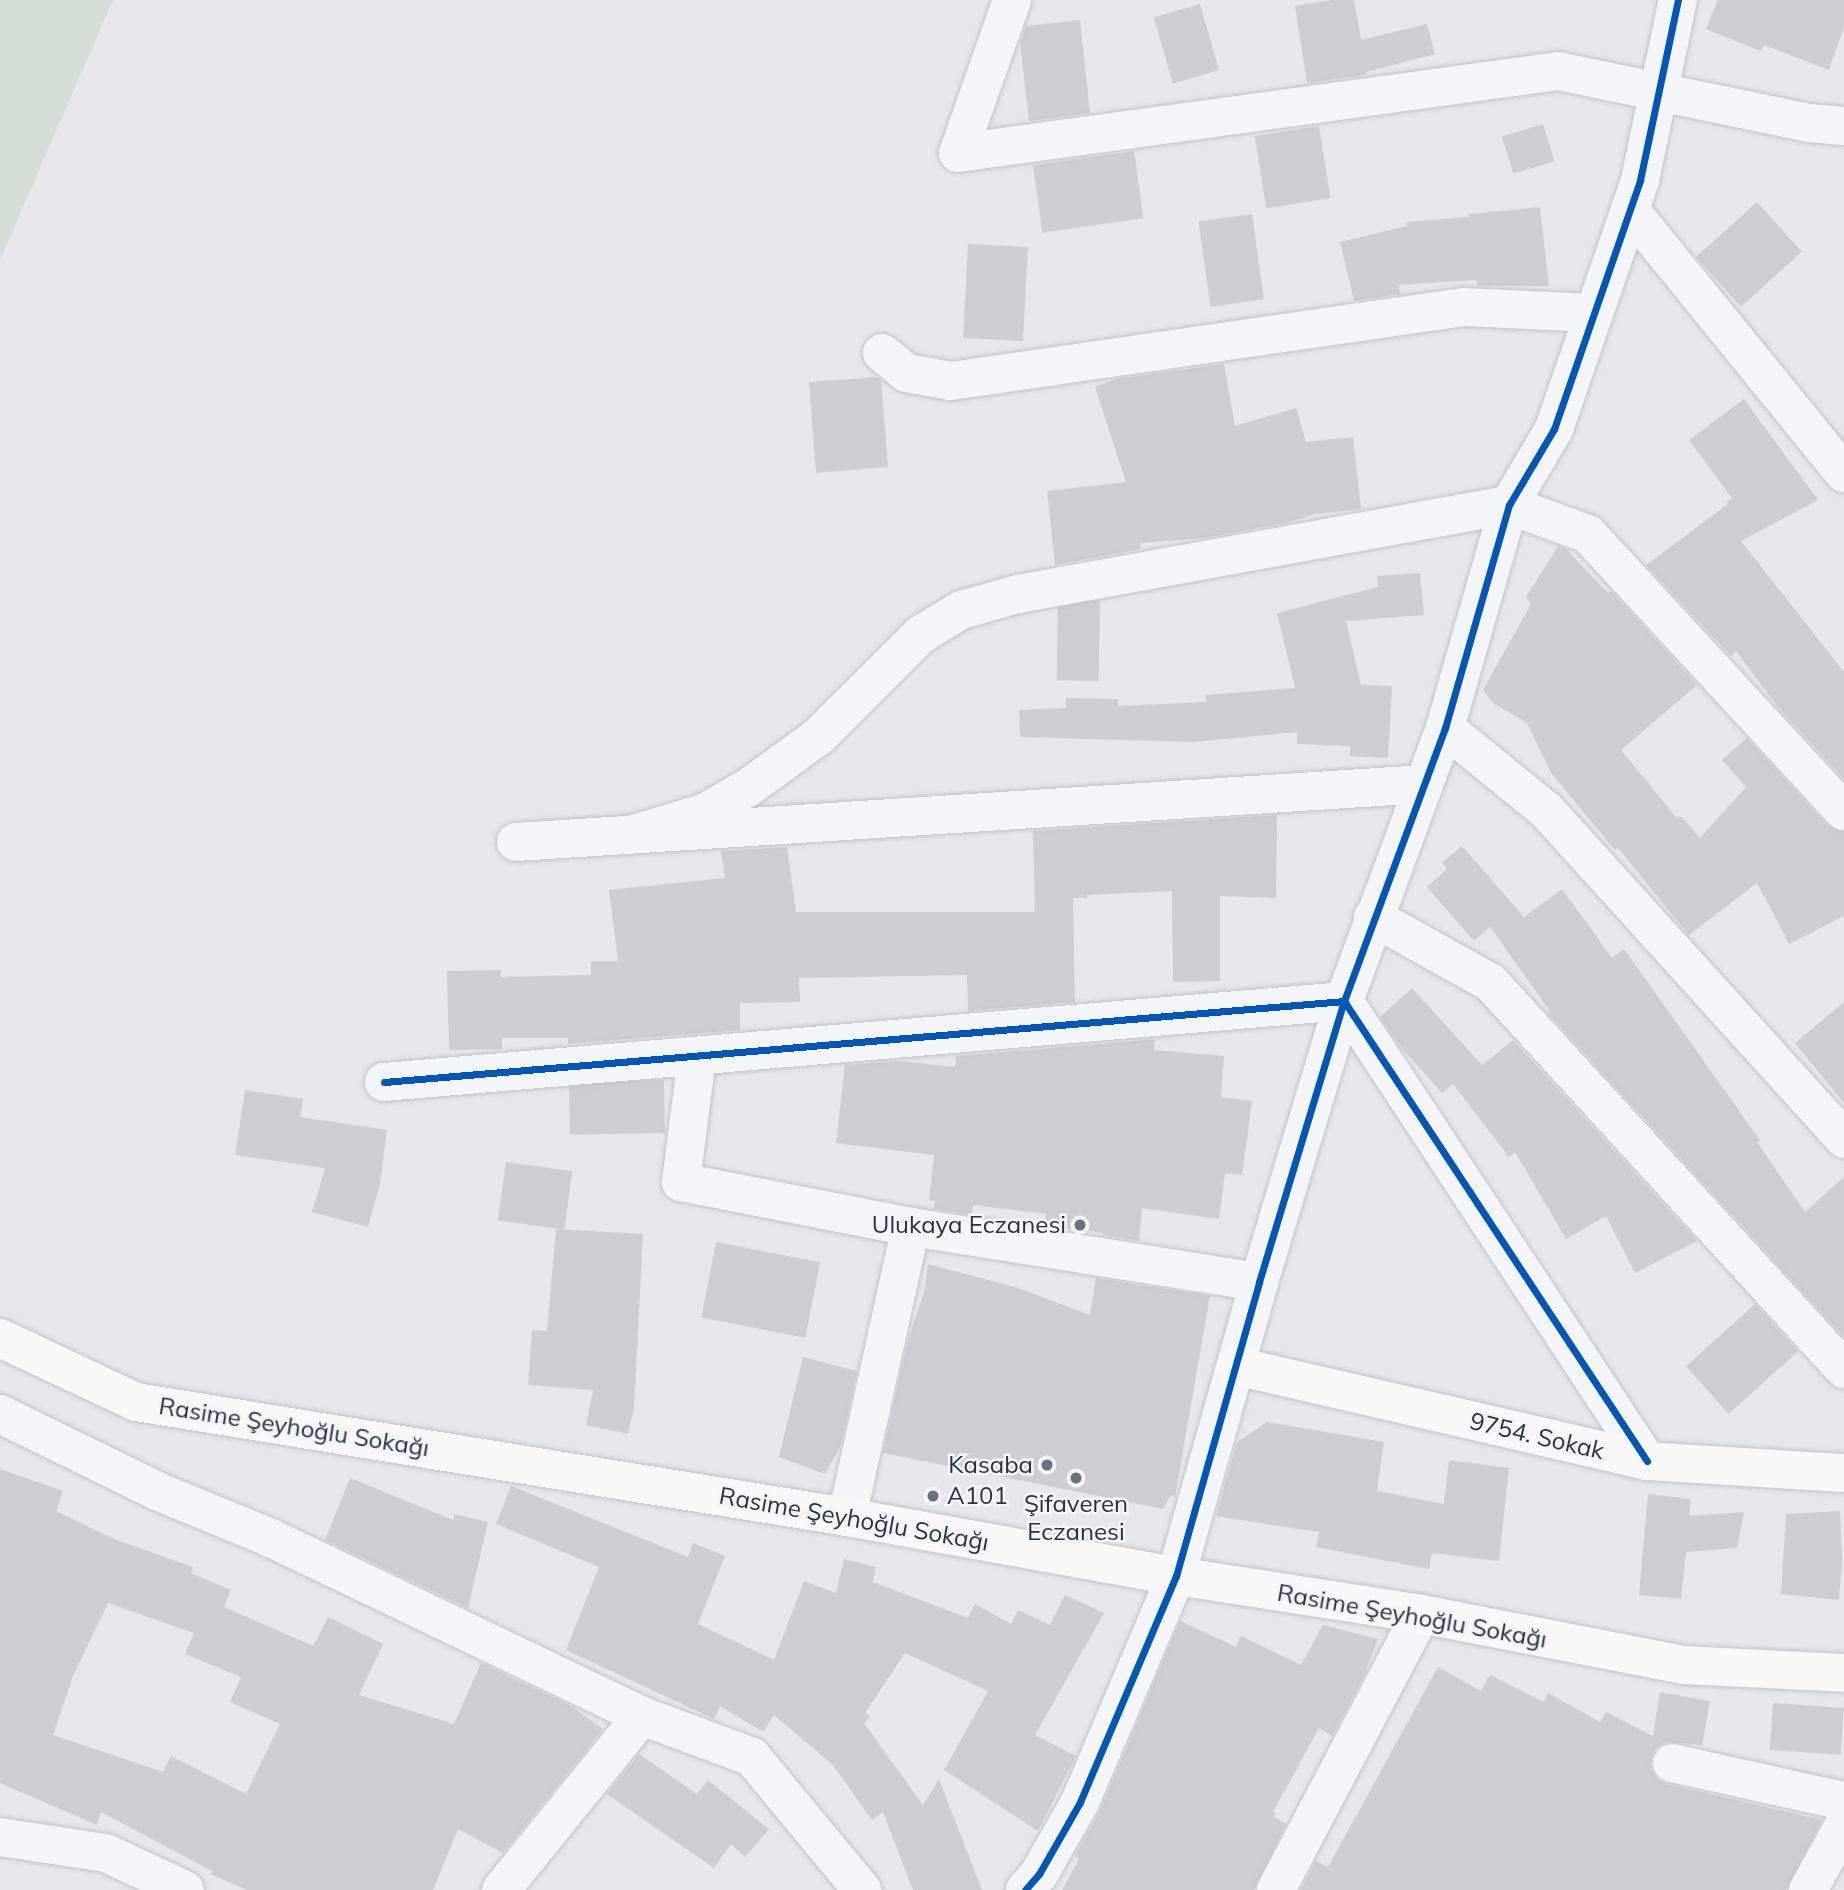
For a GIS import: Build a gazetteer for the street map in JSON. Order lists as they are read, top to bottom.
{
  "streets": {
    "main road": ["Rasime Şeyhoğlu Sokağı", "9754. Sokak"]
  },
  "places": [
    "Ulukaya Eczanesi",
    "Kasaba",
    "Şifaveren Eczanesi",
    "A101"
  ]
}
